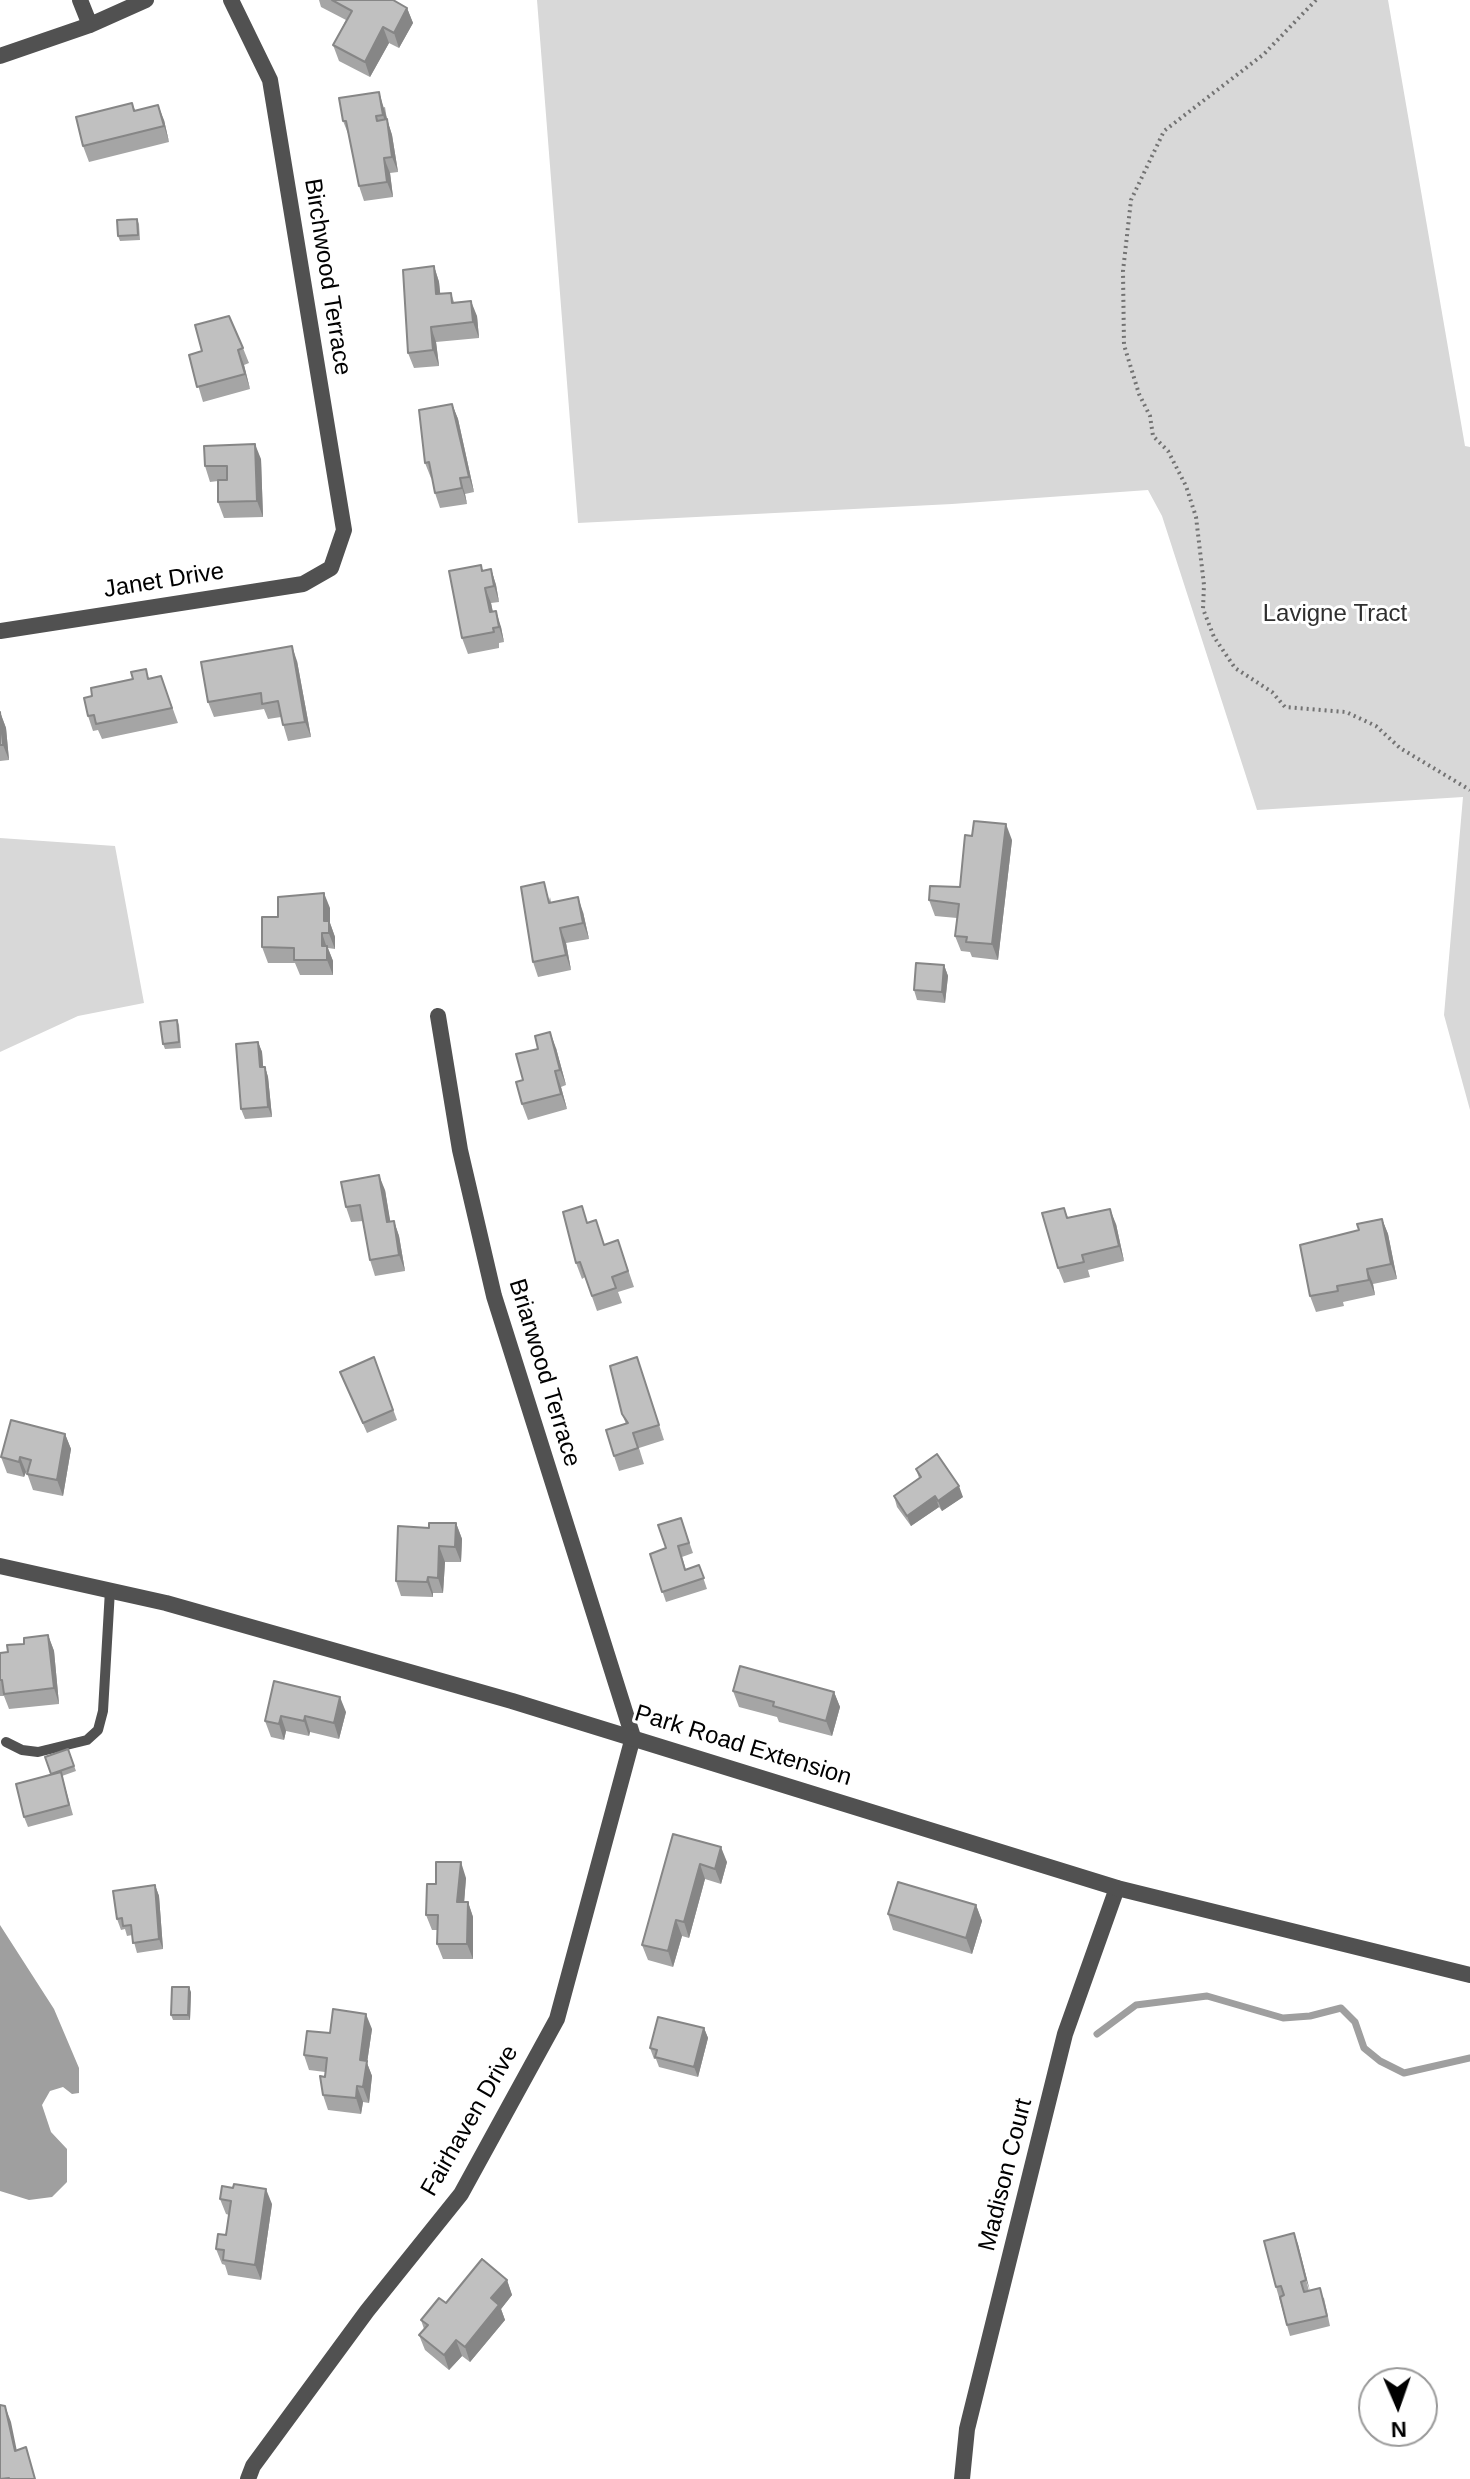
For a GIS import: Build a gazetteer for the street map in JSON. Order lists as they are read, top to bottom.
{
  "streets": {
    "street": [
      "Birchwood Terrace",
      "Janet Drive",
      "Briarwood Terrace",
      "Park Road Extension",
      "Fairhaven Drive",
      "Madison Court"
    ]
  },
  "crossings": [
    ["Birchwood Terrace", "Janet Drive"],
    ["Briarwood Terrace", "Park Road Extension"],
    ["Briarwood Terrace", "Fairhaven Drive"],
    ["Park Road Extension", "Fairhaven Drive"],
    ["Park Road Extension", "Madison Court"]
  ],
  "parks": ["Lavigne Tract"],
  "north": "bottom"
}
